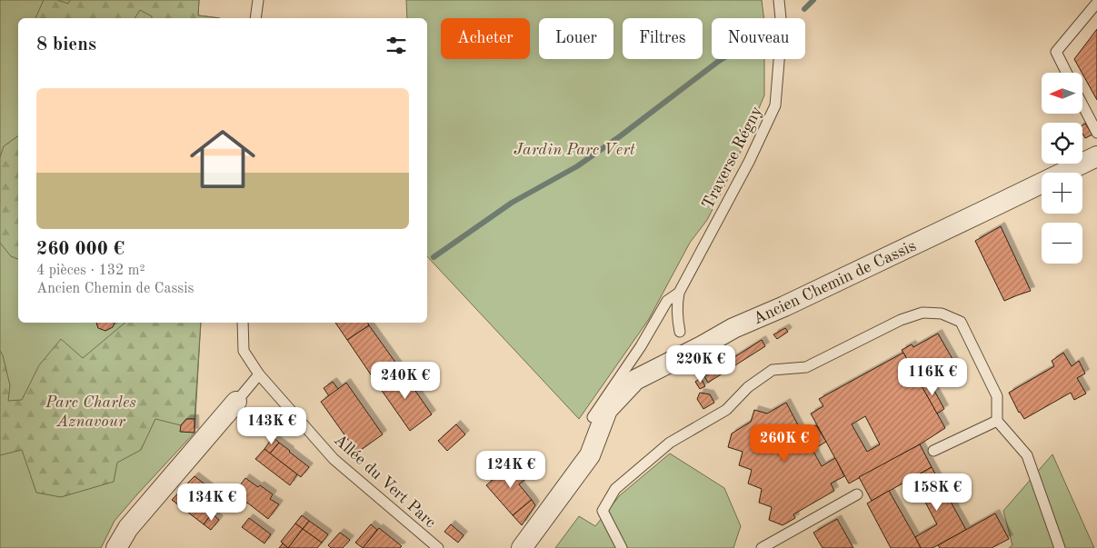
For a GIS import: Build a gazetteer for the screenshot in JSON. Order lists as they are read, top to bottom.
{
  "streets": {
    "street": ["Ancien Chemin de Cassis"],
    "lane": ["Traverse Régny", "Allée du Vert Parc"]
  },
  "parks": ["Jardin Parc Vert", "Parc Charles Aznavour"],
  "north": "left",
  "page": {
    "chip": [
      "Acheter",
      "Louer",
      "Filtres",
      "Nouveau"
    ],
    "heading": "8 biens",
    "map_buttons": ["+", "−"],
    "list": [
      {
        "name": "260 000 €",
        "note": "4 pièces · 132 m² · Ancien Chemin de Cassis"
      }
    ],
    "price": [
      "220K €",
      "116K €",
      "240K €",
      "143K €",
      "260K €",
      "124K €",
      "158K €",
      "134K €"
    ]
  }
}
